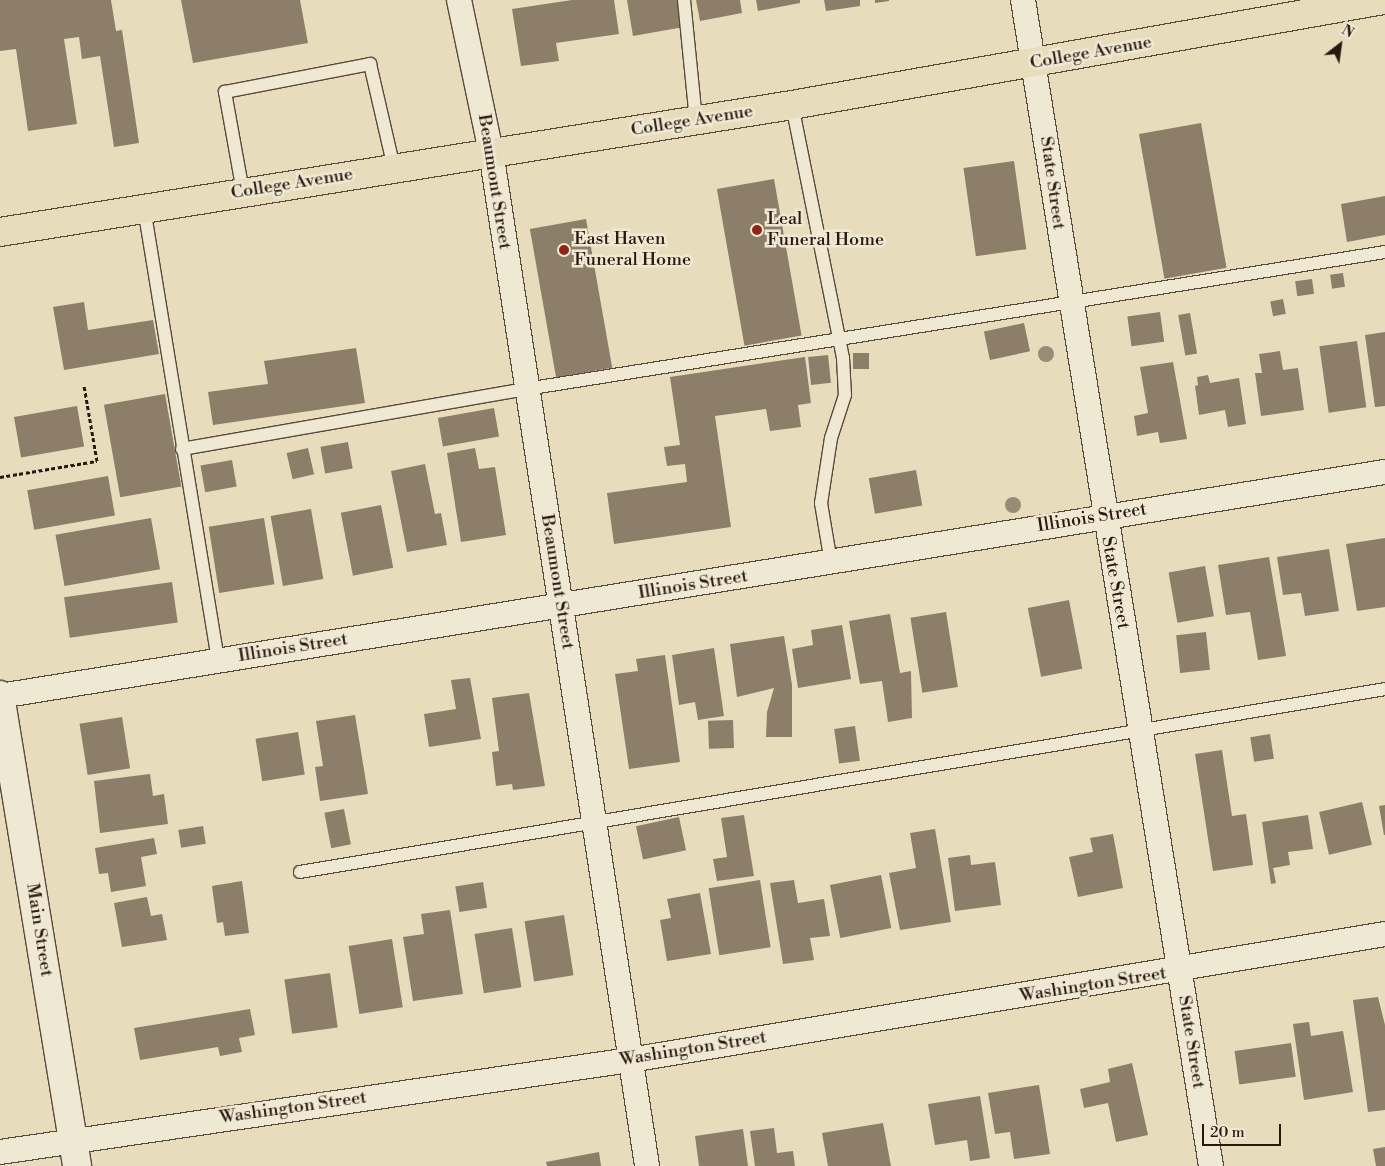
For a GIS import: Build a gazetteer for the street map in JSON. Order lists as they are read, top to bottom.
{
  "streets": {
    "main road": ["College Avenue"],
    "street": [
      "Beaumont Street",
      "State Street",
      "Illinois Street",
      "Main Street",
      "Washington Street"
    ]
  },
  "crossings": [
    ["College Avenue", "Beaumont Street"],
    ["College Avenue", "State Street"],
    ["Beaumont Street", "Illinois Street"],
    ["Beaumont Street", "Washington Street"],
    ["State Street", "Illinois Street"],
    ["State Street", "Washington Street"],
    ["Illinois Street", "Main Street"],
    ["Main Street", "Washington Street"]
  ],
  "places": ["Leal Funeral Home", "East Haven Funeral Home"],
  "scale_bar": "20 m",
  "north": "top right"
}
